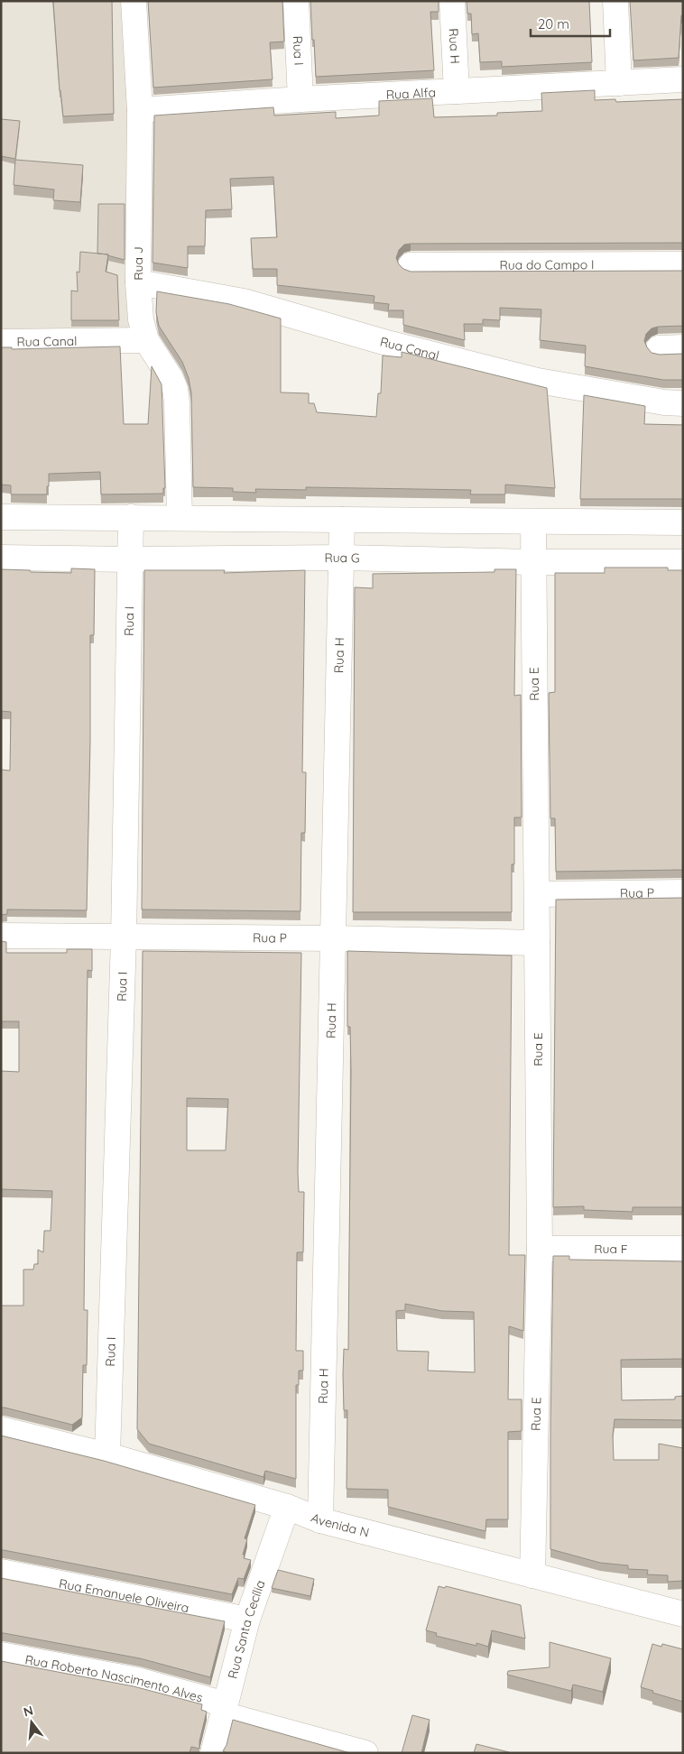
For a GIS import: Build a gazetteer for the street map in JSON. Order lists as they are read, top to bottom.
{
  "streets": {
    "street": [
      "Rua H",
      "Rua I",
      "Rua Alfa",
      "Rua J",
      "Rua do Campo I",
      "Rua Canal",
      "Rua G",
      "Rua E",
      "Rua P",
      "Rua F",
      "Avenida N",
      "Rua Emanuele Oliveira",
      "Rua Santa Cecília",
      "Rua Roberto Nascimento Alves"
    ]
  },
  "crossings": [
    ["Rua H", "Rua Alfa"],
    ["Rua H", "Rua G"],
    ["Rua H", "Rua P"],
    ["Rua H", "Avenida N"],
    ["Rua I", "Rua Alfa"],
    ["Rua I", "Rua G"],
    ["Rua I", "Rua P"],
    ["Rua I", "Avenida N"],
    ["Rua Alfa", "Rua J"],
    ["Rua J", "Rua Canal"],
    ["Rua G", "Rua E"],
    ["Rua E", "Rua P"],
    ["Rua E", "Rua F"],
    ["Rua E", "Avenida N"],
    ["Avenida N", "Rua Santa Cecília"],
    ["Rua Emanuele Oliveira", "Rua Santa Cecília"],
    ["Rua Santa Cecília", "Rua Roberto Nascimento Alves"]
  ],
  "scale_bar": "20 m",
  "north": "top"
}
